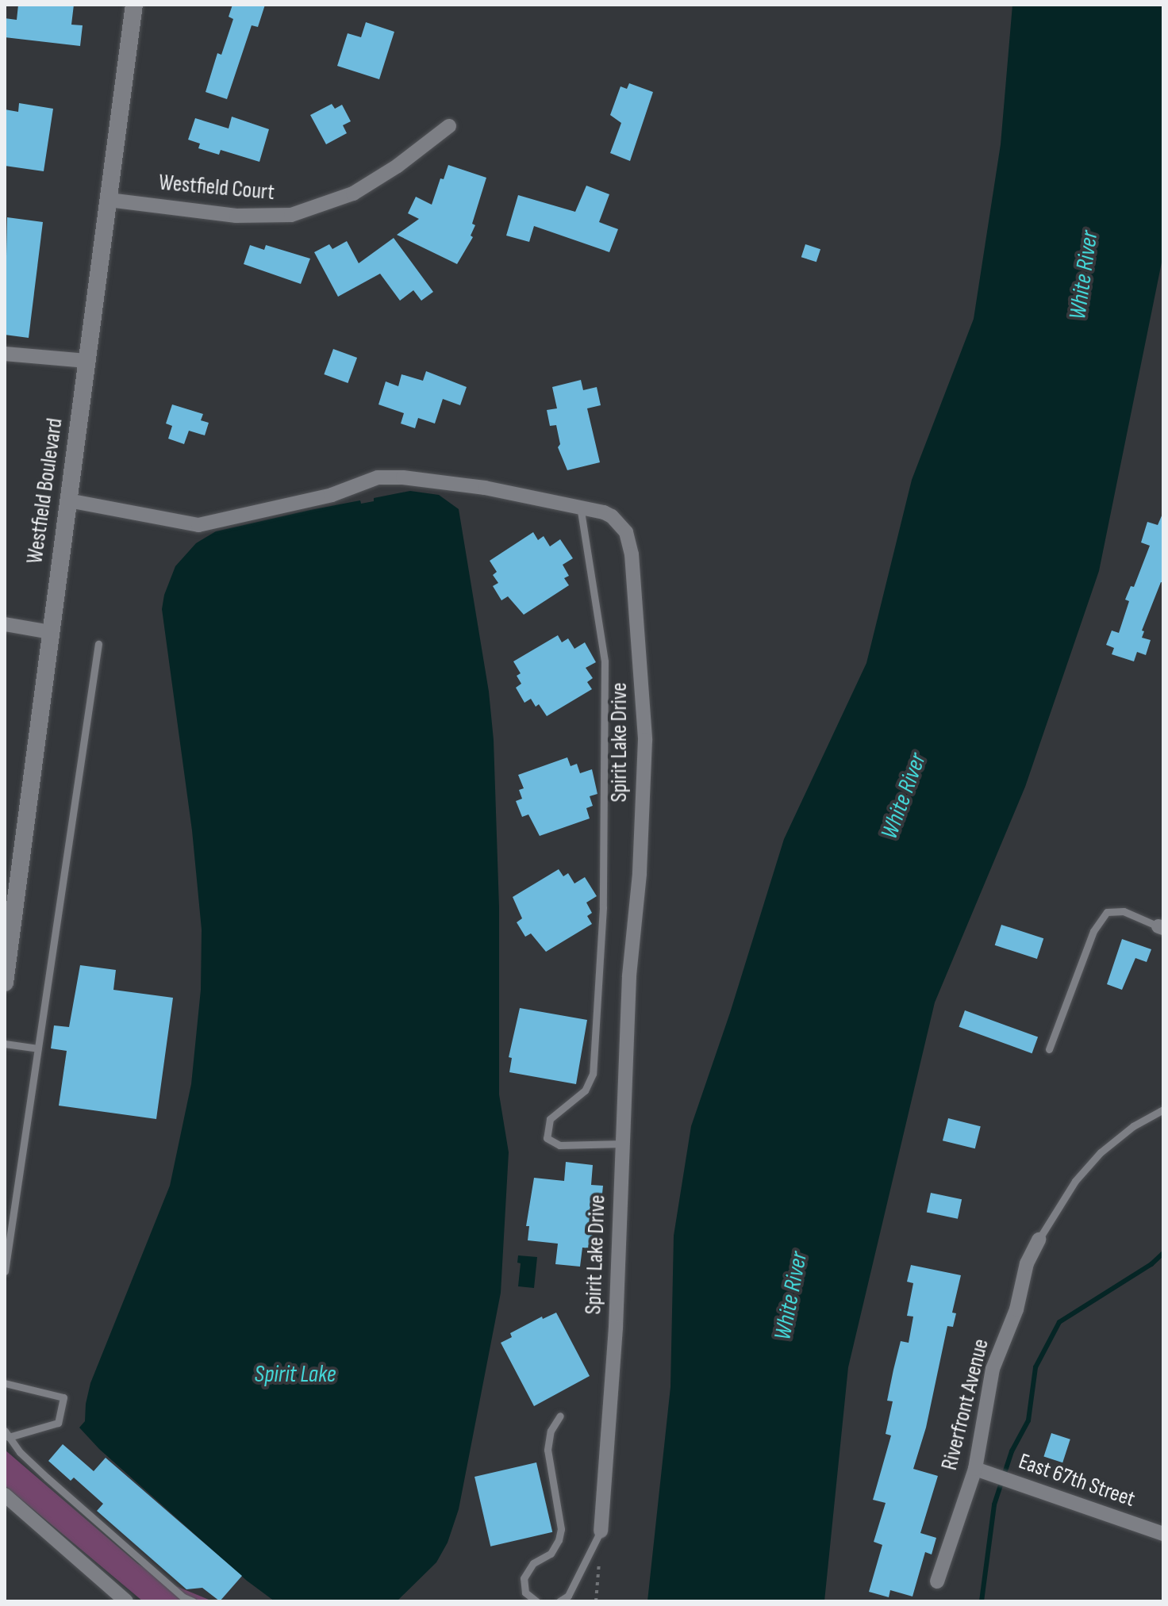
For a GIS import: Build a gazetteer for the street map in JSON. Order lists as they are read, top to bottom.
{
  "streets": {
    "street": [
      "Westfield Court",
      "Westfield Boulevard",
      "Spirit Lake Drive",
      "Riverfront Avenue",
      "East 67th Street"
    ]
  },
  "crossings": [
    ["Westfield Court", "Westfield Boulevard"],
    ["Westfield Boulevard", "Spirit Lake Drive"],
    ["Riverfront Avenue", "East 67th Street"]
  ],
  "water": ["White River", "Spirit Lake"]
}
